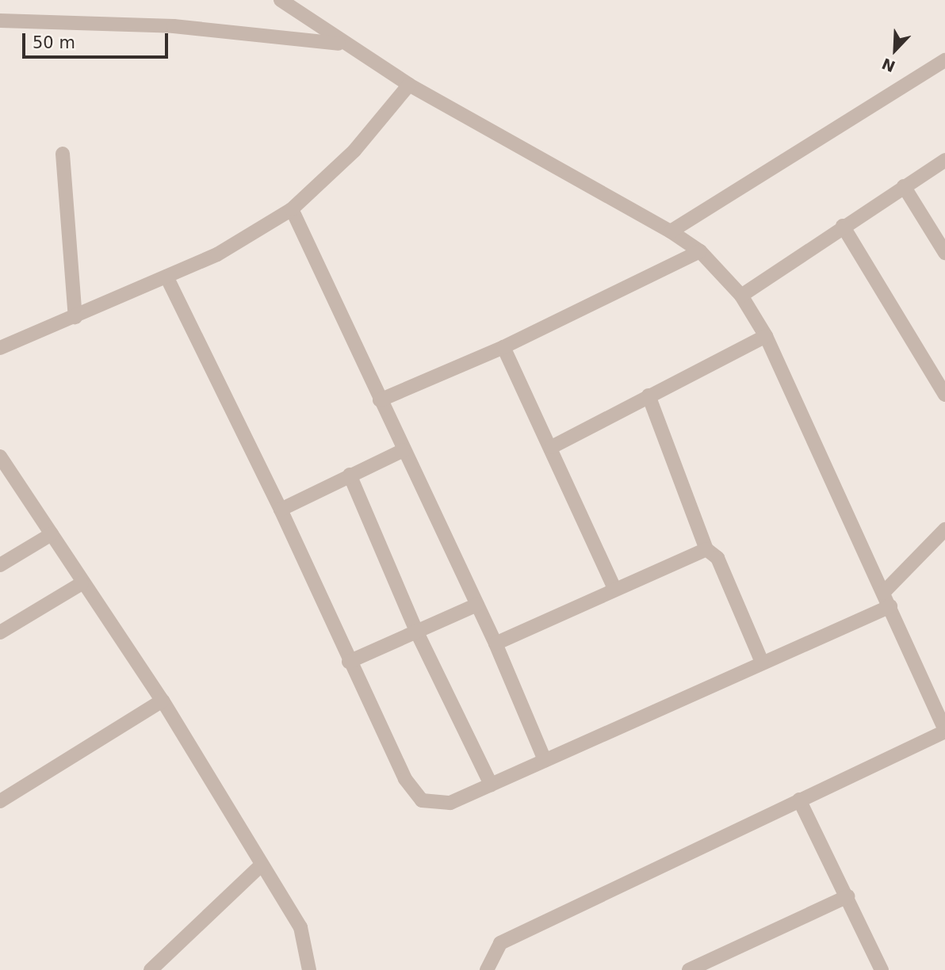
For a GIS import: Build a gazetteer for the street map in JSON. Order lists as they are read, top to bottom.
{
  "scale_bar": "50 m",
  "north": "bottom left"
}
